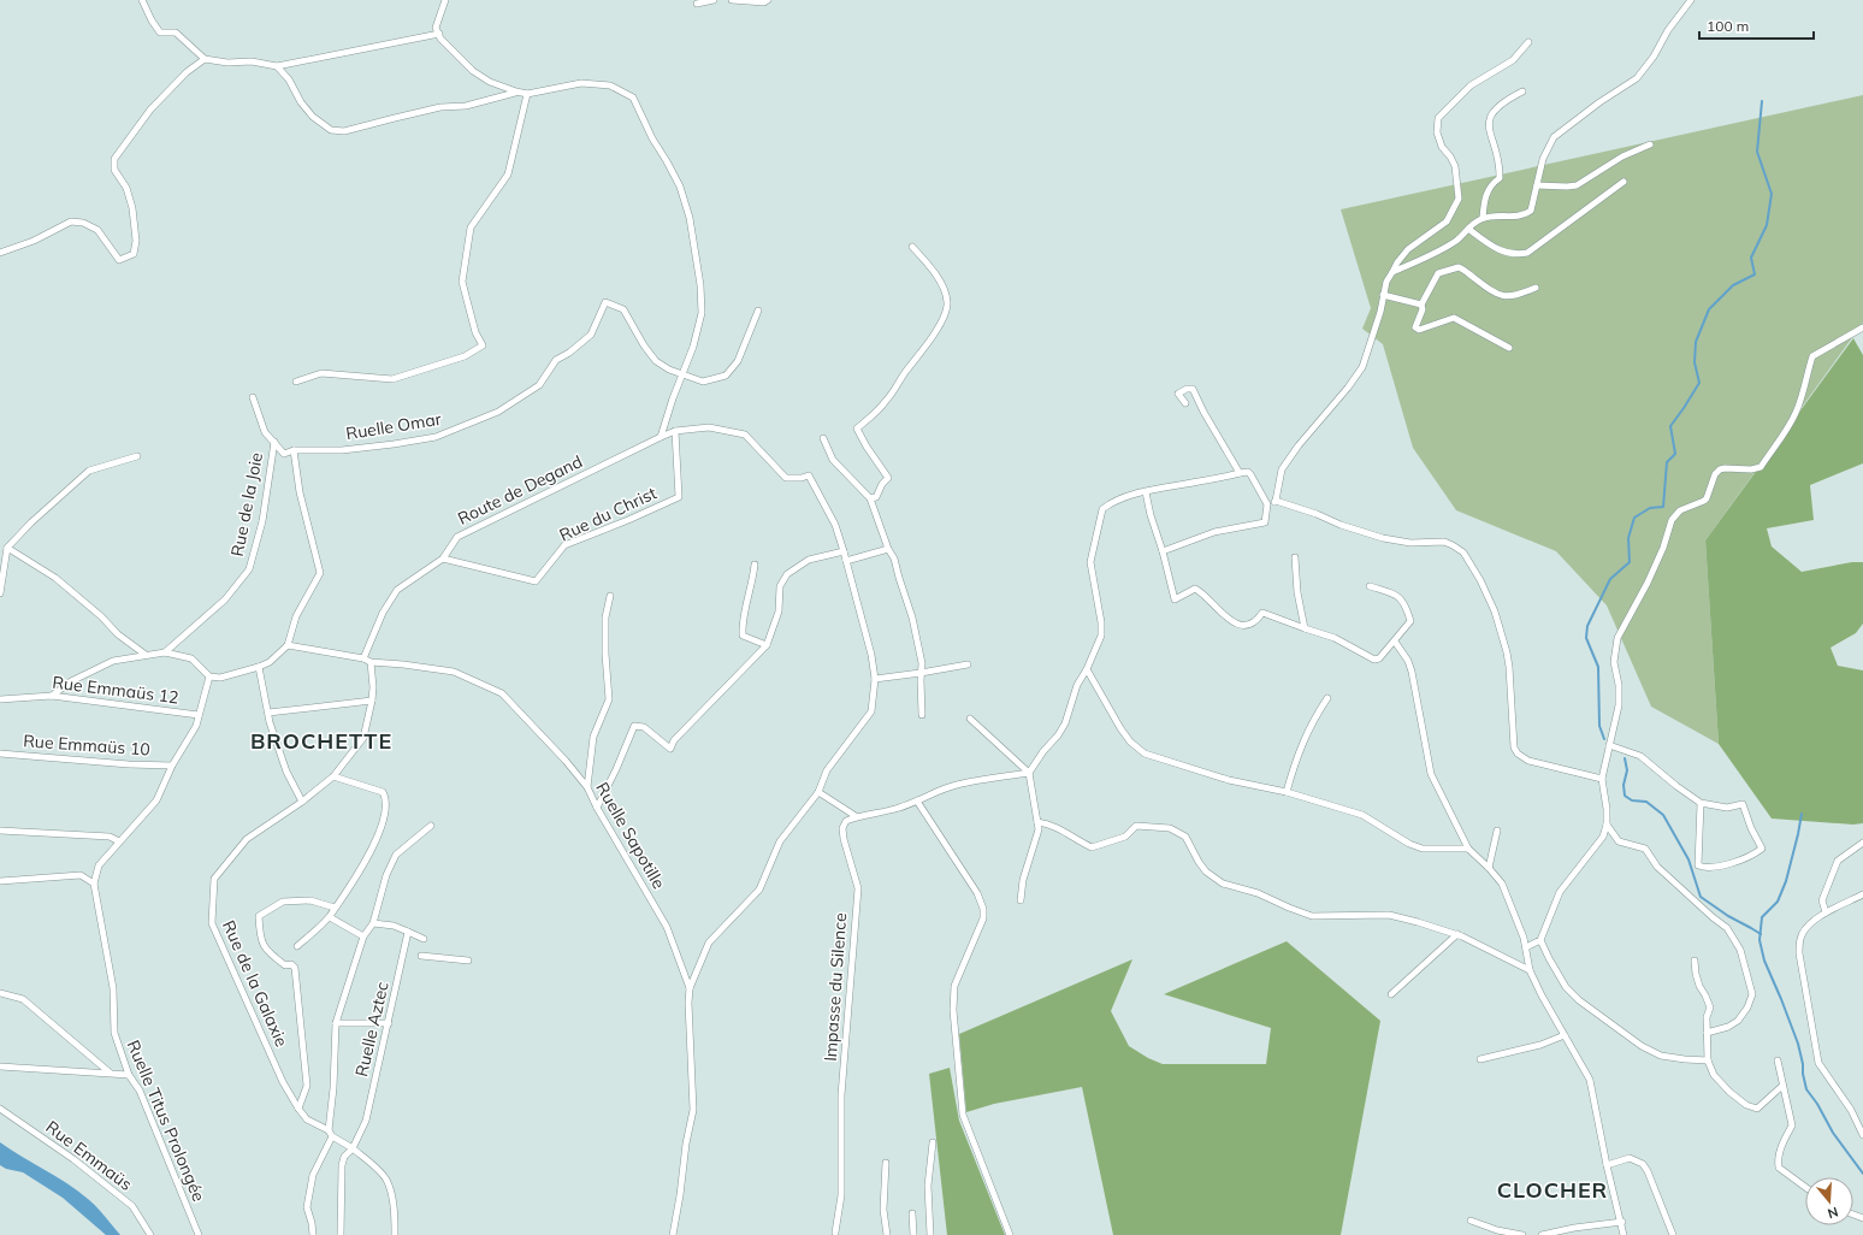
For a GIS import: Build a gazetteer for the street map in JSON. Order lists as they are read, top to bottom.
{
  "streets": {
    "street": [
      "Ruelle Omar",
      "Route de Degand",
      "Rue de la Joie",
      "Rue du Christ",
      "Rue Emmaüs 12",
      "Rue Emmaüs 10",
      "Ruelle Sapotille",
      "Rue de la Galaxie",
      "Impasse du Silence",
      "Ruelle Aztec",
      "Ruelle Titus Prolongée",
      "Rue Emmaüs"
    ]
  },
  "crossings": [
    ["Ruelle Omar", "Rue de la Joie"],
    ["Route de Degand", "Rue du Christ"],
    ["Route de Degand", "Ruelle Sapotille"],
    ["Ruelle Sapotille", "Rue de la Galaxie"],
    ["Rue de la Galaxie", "Ruelle Aztec"]
  ],
  "districts": ["BROCHETTE", "CLOCHER"],
  "scale_bar": "100 m",
  "north": "bottom"
}
